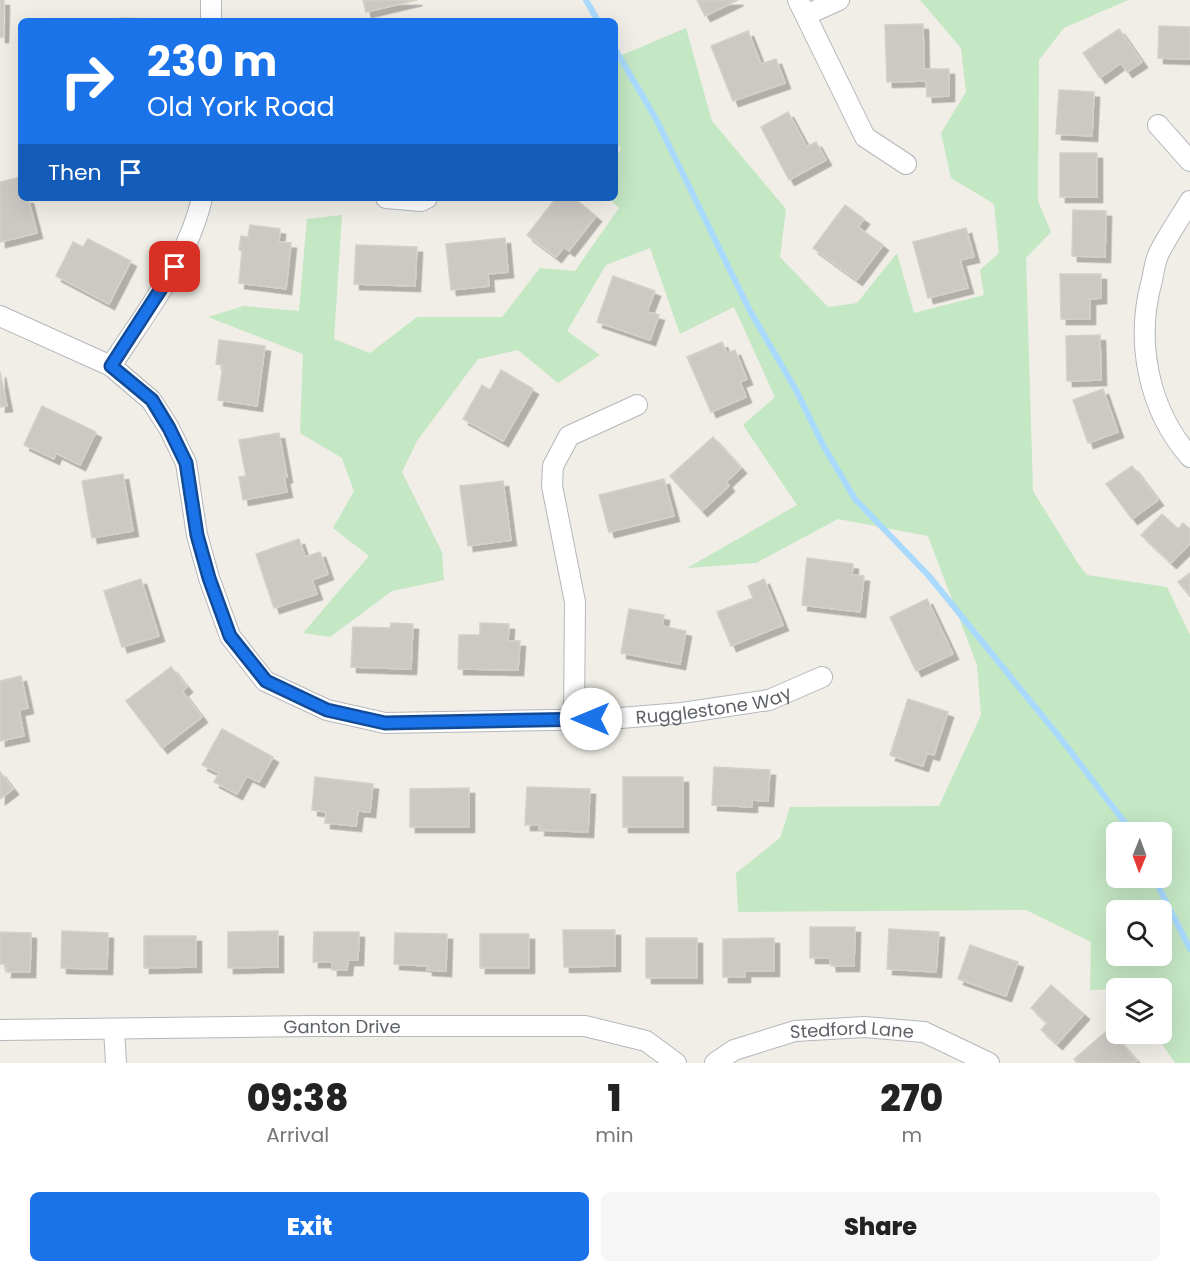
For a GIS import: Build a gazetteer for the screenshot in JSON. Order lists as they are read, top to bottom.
{
  "streets": {
    "street": ["Rugglestone Way", "Ganton Drive", "Stedford Lane"]
  },
  "north": "bottom",
  "page": {
    "turn": ["230 m", "Old York Road"],
    "then": "Then",
    "eta": [
      "09:38",
      "Arrival",
      "1",
      "min",
      "270",
      "m"
    ],
    "buttons": ["Exit", "Share"]
  }
}
